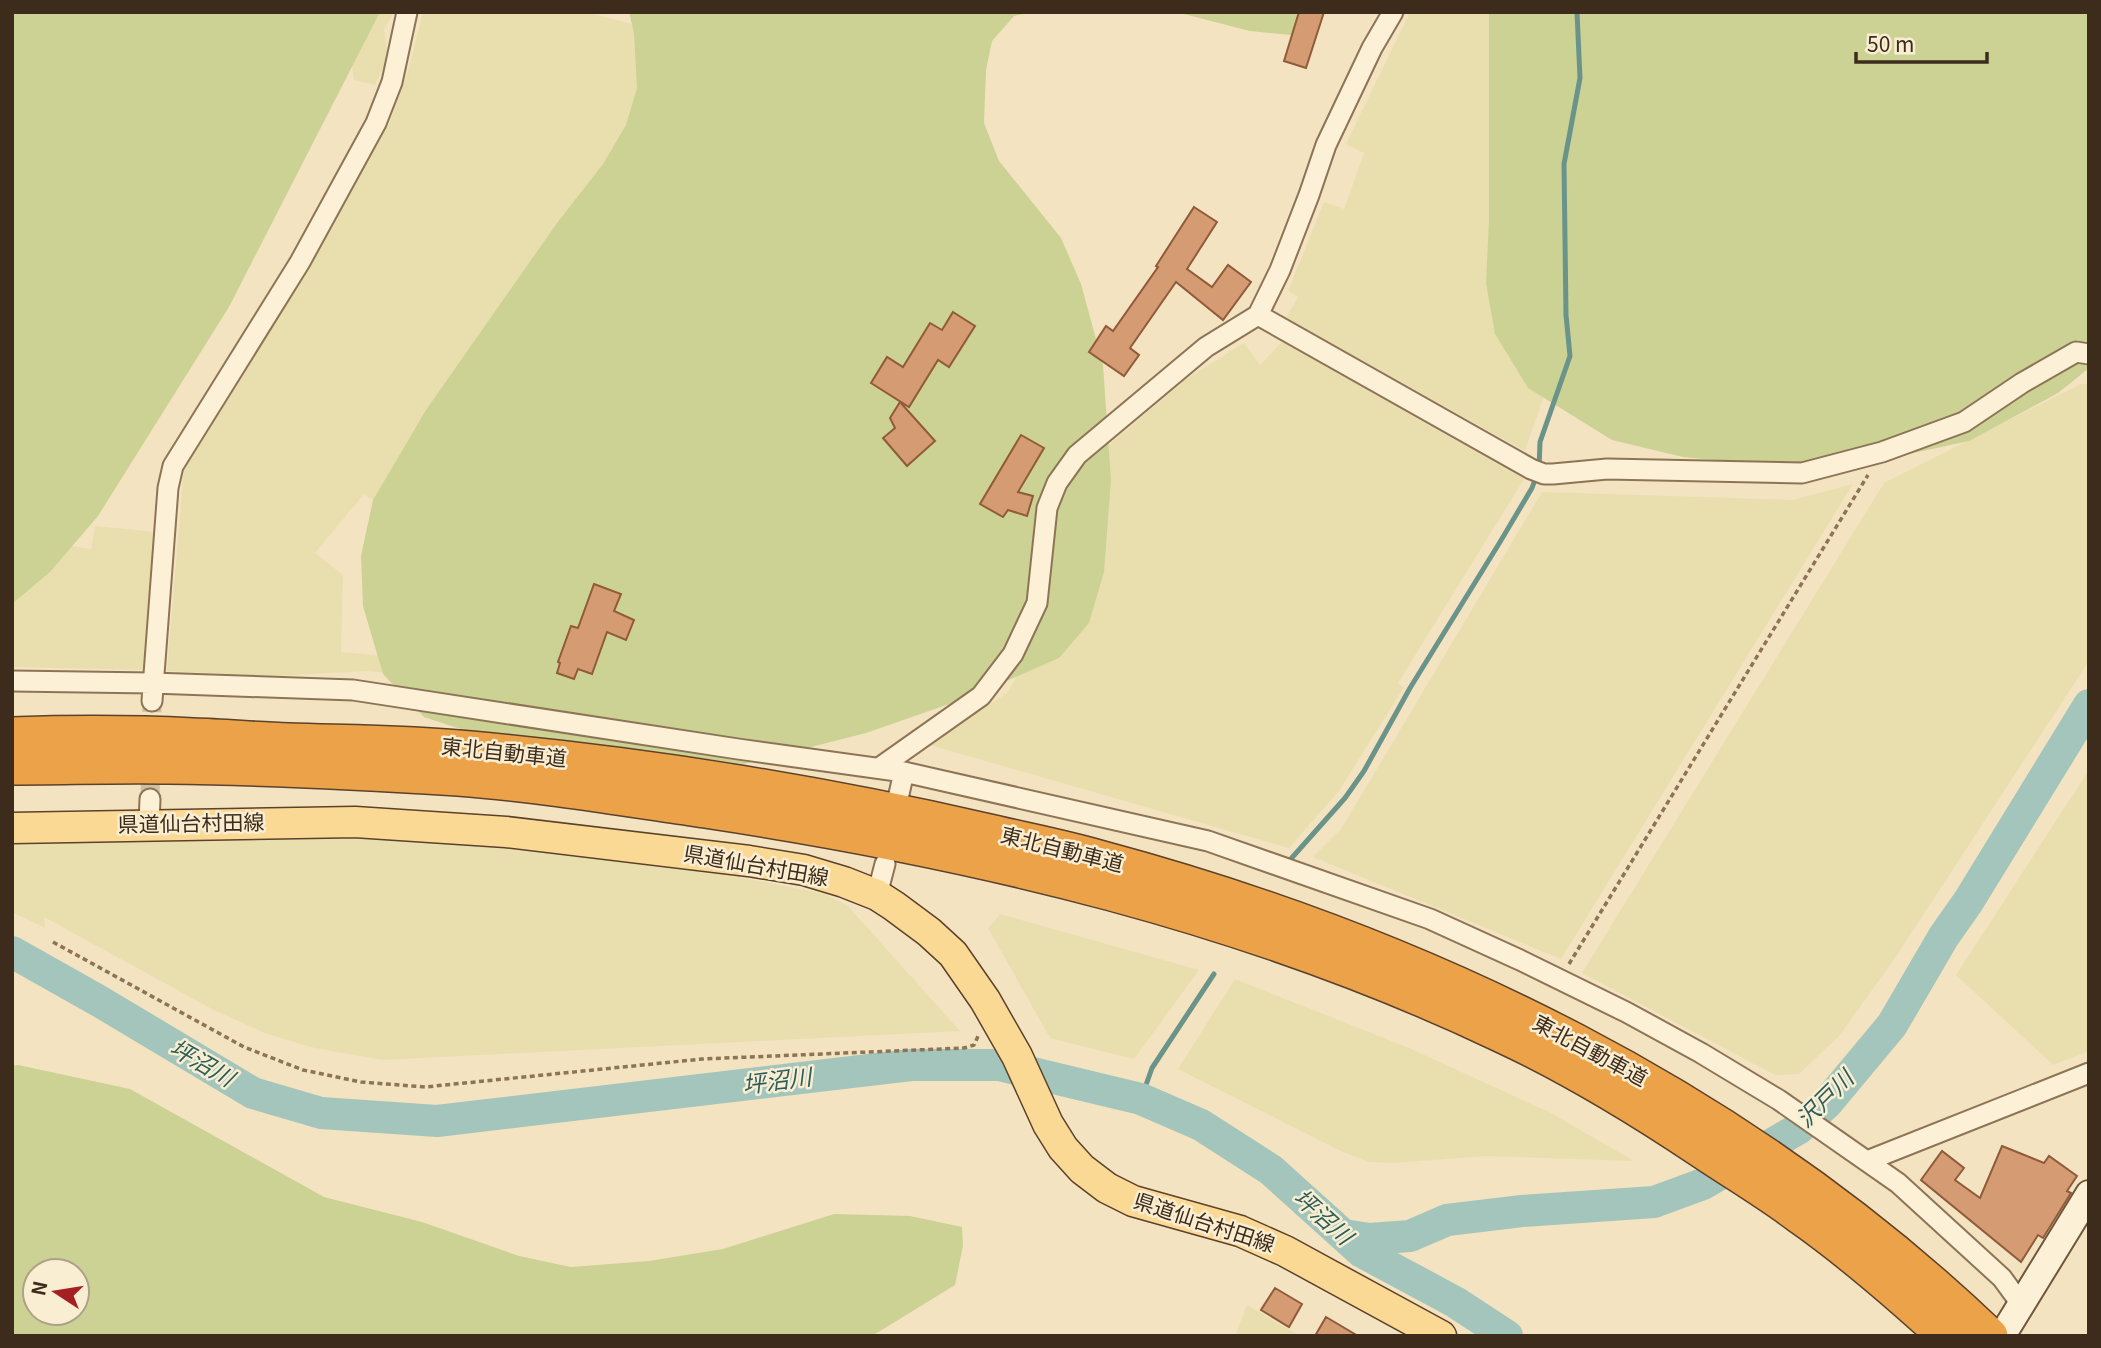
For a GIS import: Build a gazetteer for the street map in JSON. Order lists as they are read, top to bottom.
{
  "streets": {
    "highway": ["東北自動車道"],
    "main road": ["県道仙台村田線"]
  },
  "water": ["坪沼川", "沢戸川"],
  "scale_bar": "50 m",
  "north": "left"
}
